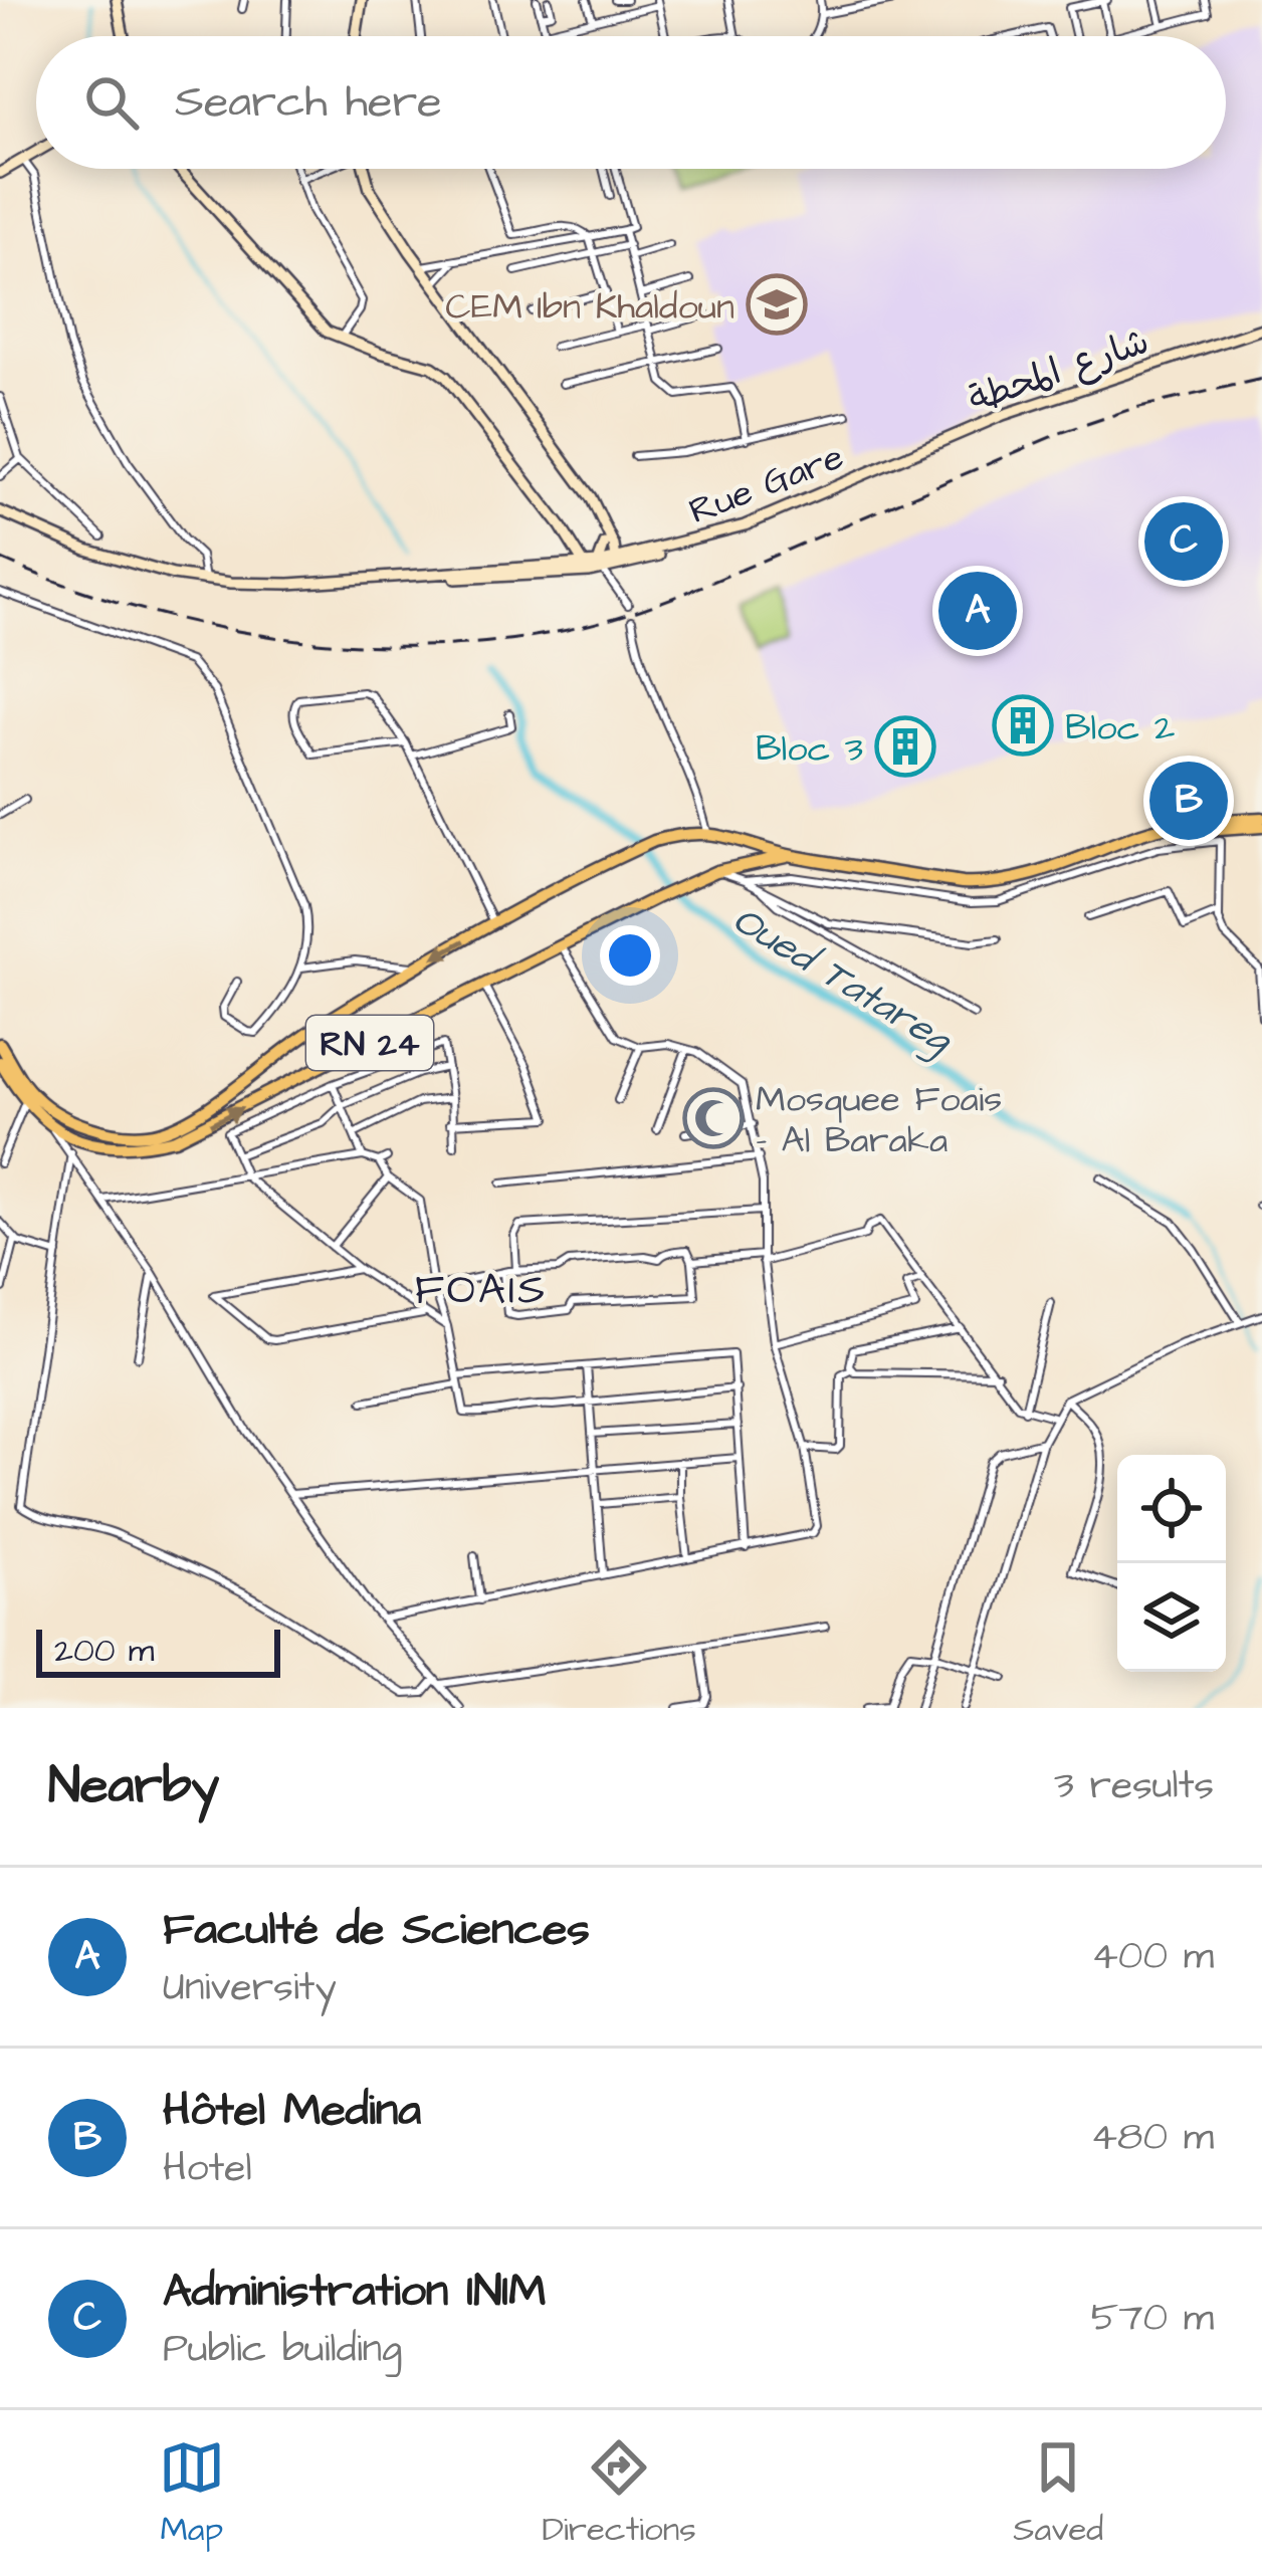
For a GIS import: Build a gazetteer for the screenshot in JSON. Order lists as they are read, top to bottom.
{
  "streets": {
    "main road": ["شارع المحطة", "Rue Gare", "RN 24"]
  },
  "crossings": [
    ["شارع المحطة", "Rue Gare"]
  ],
  "districts": ["FOAIS"],
  "water": ["Oued Tatareg"],
  "places": {
    "school or university": ["CEM Ibn Khaldoun"],
    "building": ["Bloc 2", "Bloc 3"],
    "mosque": ["Mosquee Foais - Al Baraka"]
  },
  "scale_bar": "200 m",
  "page": {
    "search": "Search here",
    "pins": ["C", "A", "B"],
    "scale": "200 m",
    "heading": ["Nearby", "3 results"],
    "list": [
      {
        "mark": "A",
        "name": "Faculté de Sciences",
        "note": "University",
        "value": "400 m"
      },
      {
        "mark": "B",
        "name": "Hôtel Medina",
        "note": "Hotel",
        "value": "480 m"
      },
      {
        "mark": "C",
        "name": "Administration INIM",
        "note": "Public building",
        "value": "570 m"
      }
    ],
    "nav": ["Map", "Directions", "Saved"]
  }
}
